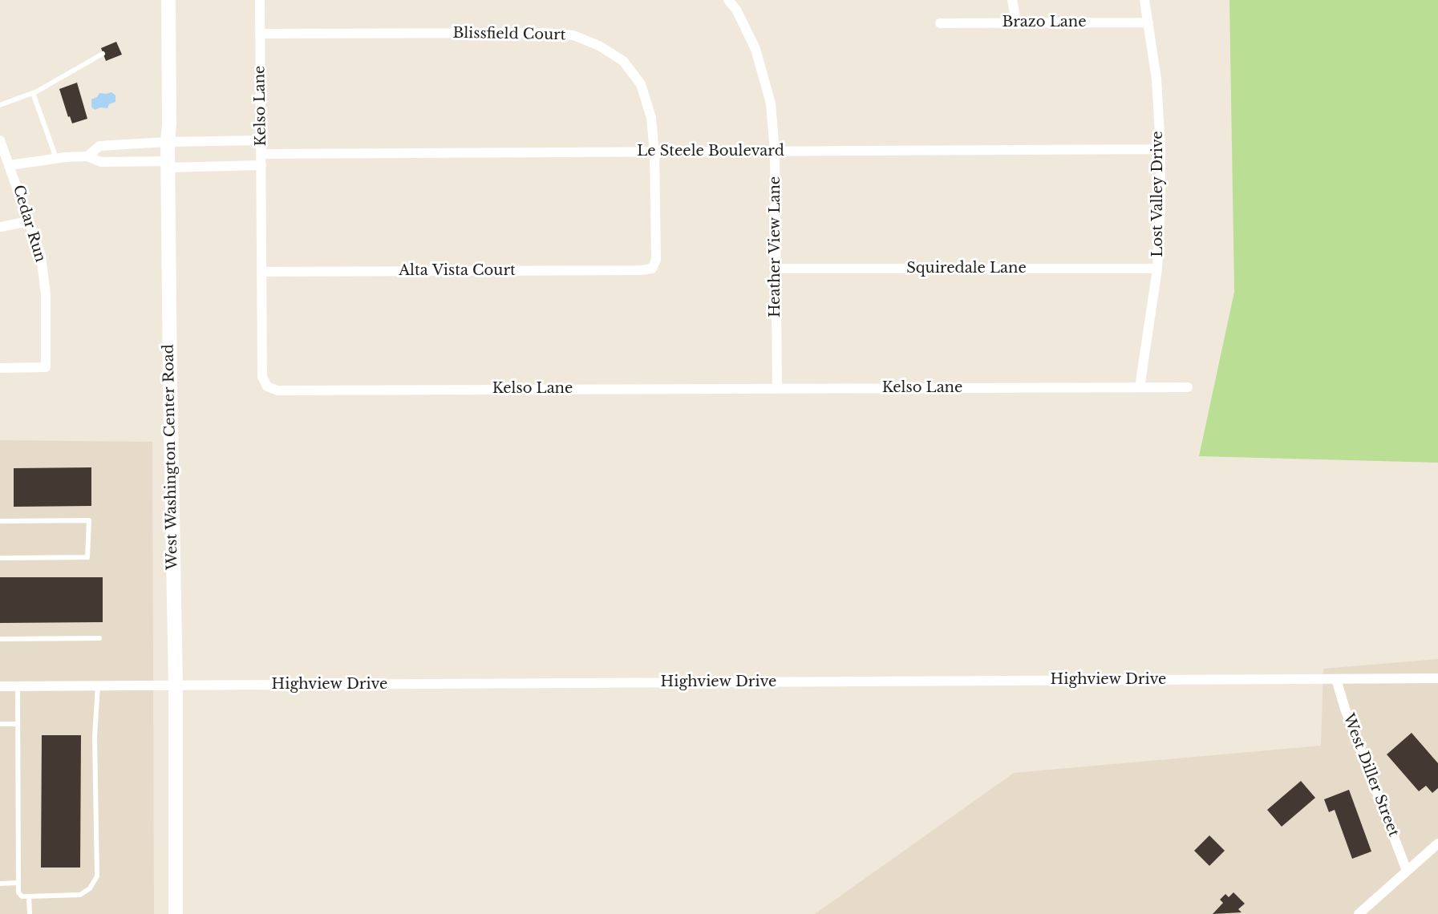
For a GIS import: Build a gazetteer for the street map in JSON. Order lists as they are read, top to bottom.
{
  "streets": {
    "main road": ["West Washington Center Road"],
    "street": [
      "Brazo Lane",
      "Blissfield Court",
      "Kelso Lane",
      "Le Steele Boulevard",
      "Lost Valley Drive",
      "Cedar Run",
      "Heather View Lane",
      "Squiredale Lane",
      "Alta Vista Court",
      "Highview Drive",
      "West Diller Street"
    ]
  },
  "crossings": [
    ["Brazo Lane", "Lost Valley Drive"],
    ["Blissfield Court", "Kelso Lane"],
    ["Blissfield Court", "Le Steele Boulevard"],
    ["Blissfield Court", "Alta Vista Court"],
    ["Kelso Lane", "Le Steele Boulevard"],
    ["Kelso Lane", "Lost Valley Drive"],
    ["Kelso Lane", "Heather View Lane"],
    ["Kelso Lane", "Alta Vista Court"],
    ["Le Steele Boulevard", "Lost Valley Drive"],
    ["Le Steele Boulevard", "Heather View Lane"],
    ["Lost Valley Drive", "Squiredale Lane"],
    ["Heather View Lane", "Squiredale Lane"],
    ["West Washington Center Road", "Highview Drive"],
    ["Highview Drive", "West Diller Street"]
  ]
}
